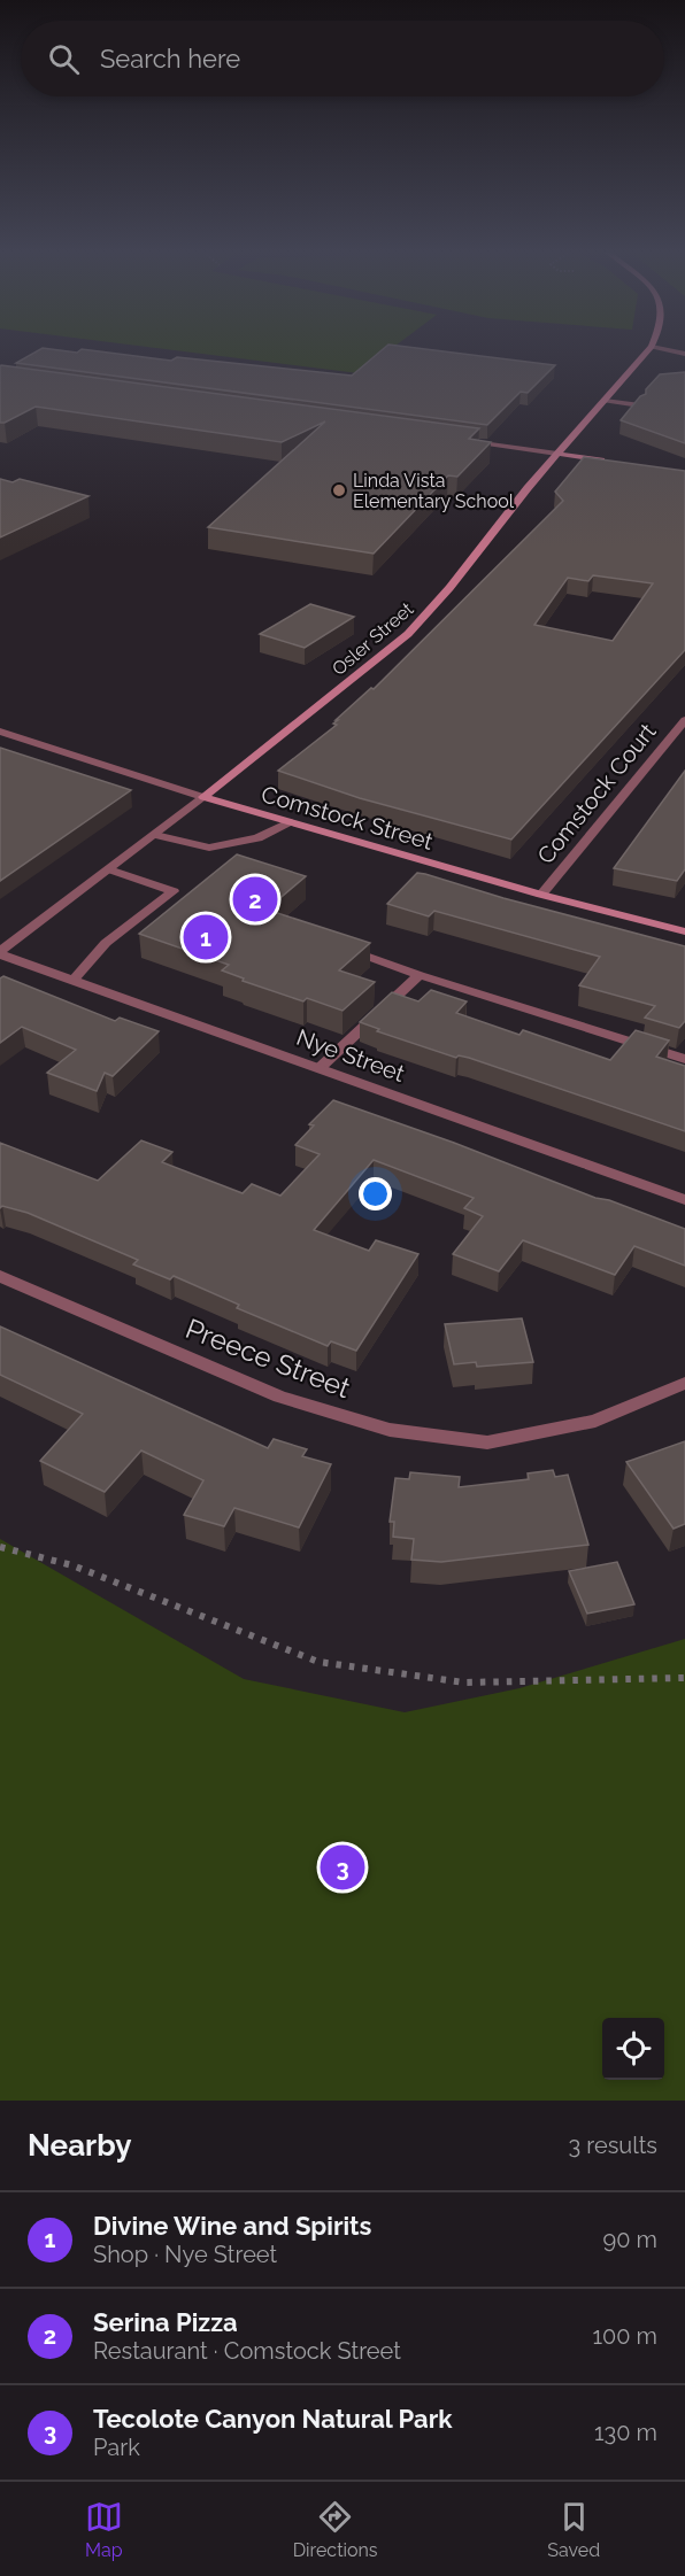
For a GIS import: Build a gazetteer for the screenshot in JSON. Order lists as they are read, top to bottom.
{
  "streets": {
    "street": [
      "Osler Street",
      "Comstock Court",
      "Comstock Street",
      "Nye Street",
      "Preece Street"
    ]
  },
  "crossings": [
    ["Osler Street", "Comstock Street"],
    ["Osler Street", "Nye Street"],
    ["Comstock Court", "Comstock Street"]
  ],
  "places": ["Linda Vista Elementary School"],
  "page": {
    "search": "Search here",
    "pins": ["2", "1", "3"],
    "heading": ["Nearby", "3 results"],
    "list": [
      {
        "mark": "1",
        "name": "Divine Wine and Spirits",
        "note": "Shop · Nye Street",
        "value": "90 m"
      },
      {
        "mark": "2",
        "name": "Serina Pizza",
        "note": "Restaurant · Comstock Street",
        "value": "100 m"
      },
      {
        "mark": "3",
        "name": "Tecolote Canyon Natural Park",
        "note": "Park",
        "value": "130 m"
      }
    ],
    "nav": ["Map", "Directions", "Saved"]
  }
}
